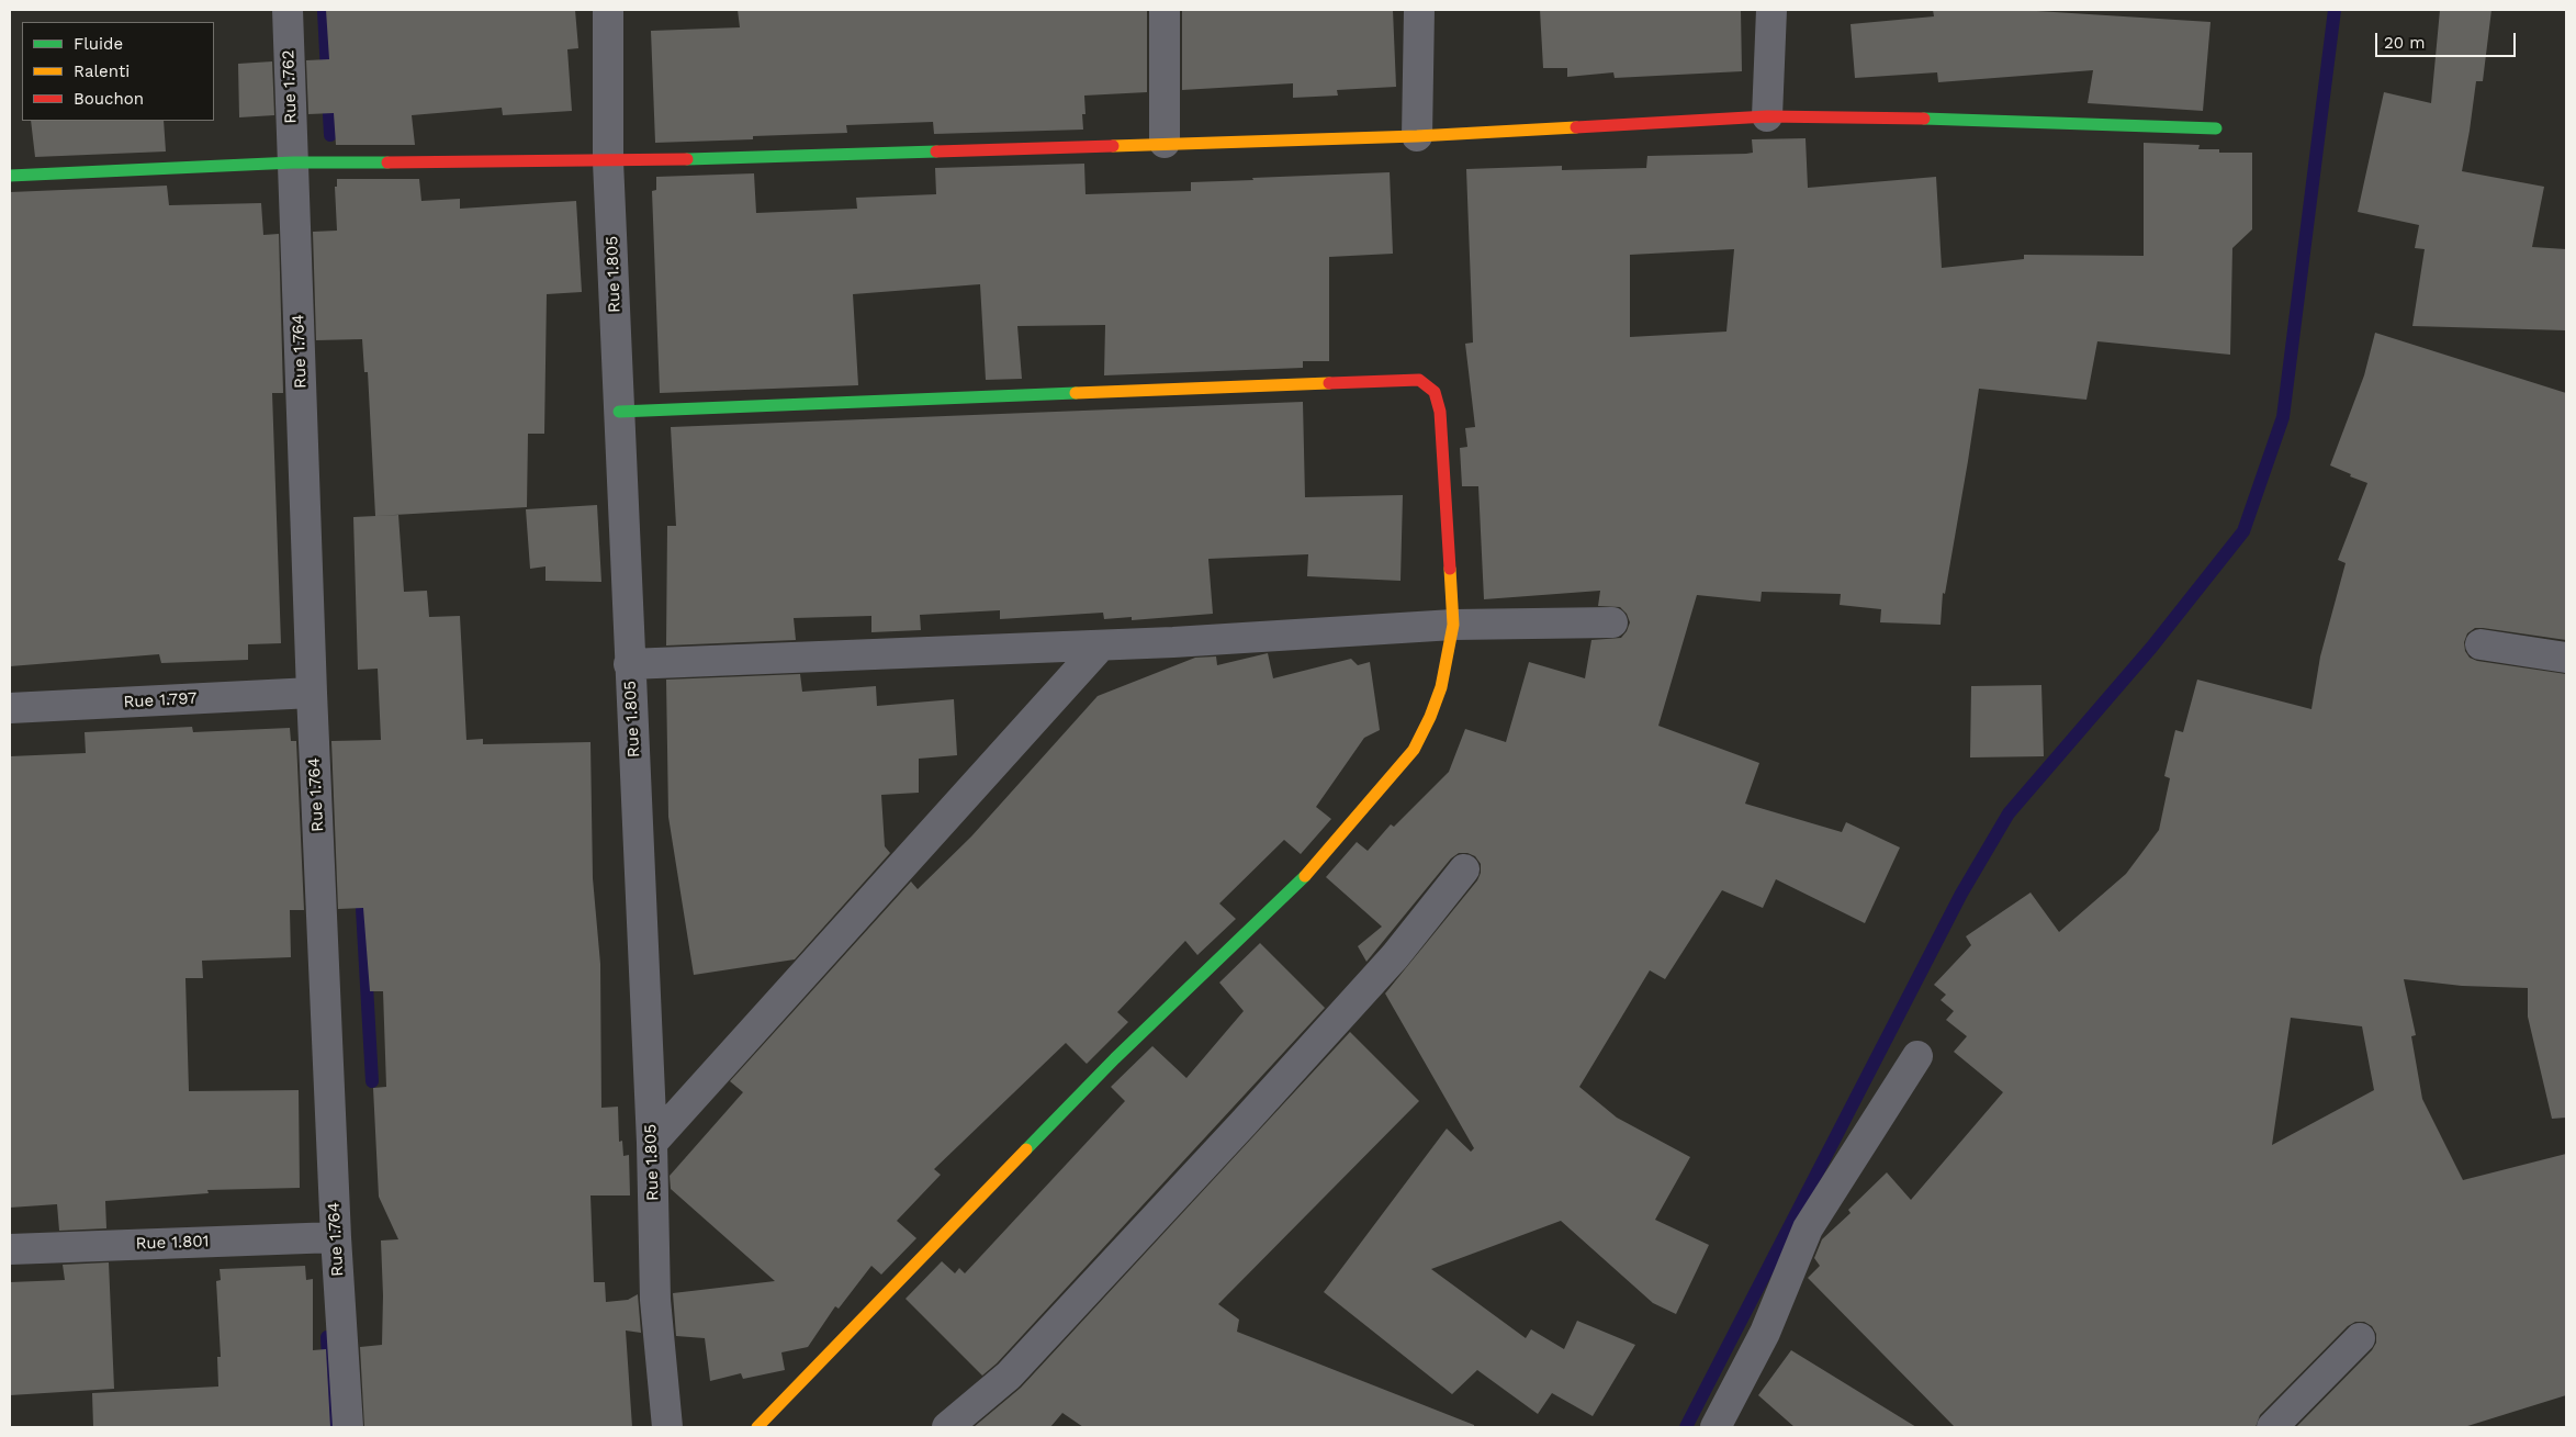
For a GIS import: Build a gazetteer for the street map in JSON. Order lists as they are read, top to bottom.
{
  "streets": {
    "street": [
      "Rue 1.762",
      "Rue 1.805",
      "Rue 1.764",
      "Rue 1.797",
      "Rue 1.801"
    ]
  },
  "crossings": [
    ["Rue 1.762", "Rue 1.764"],
    ["Rue 1.764", "Rue 1.797"],
    ["Rue 1.764", "Rue 1.801"]
  ],
  "legend": ["Fluide", "Ralenti", "Bouchon"],
  "scale_bar": "20 m"
}
